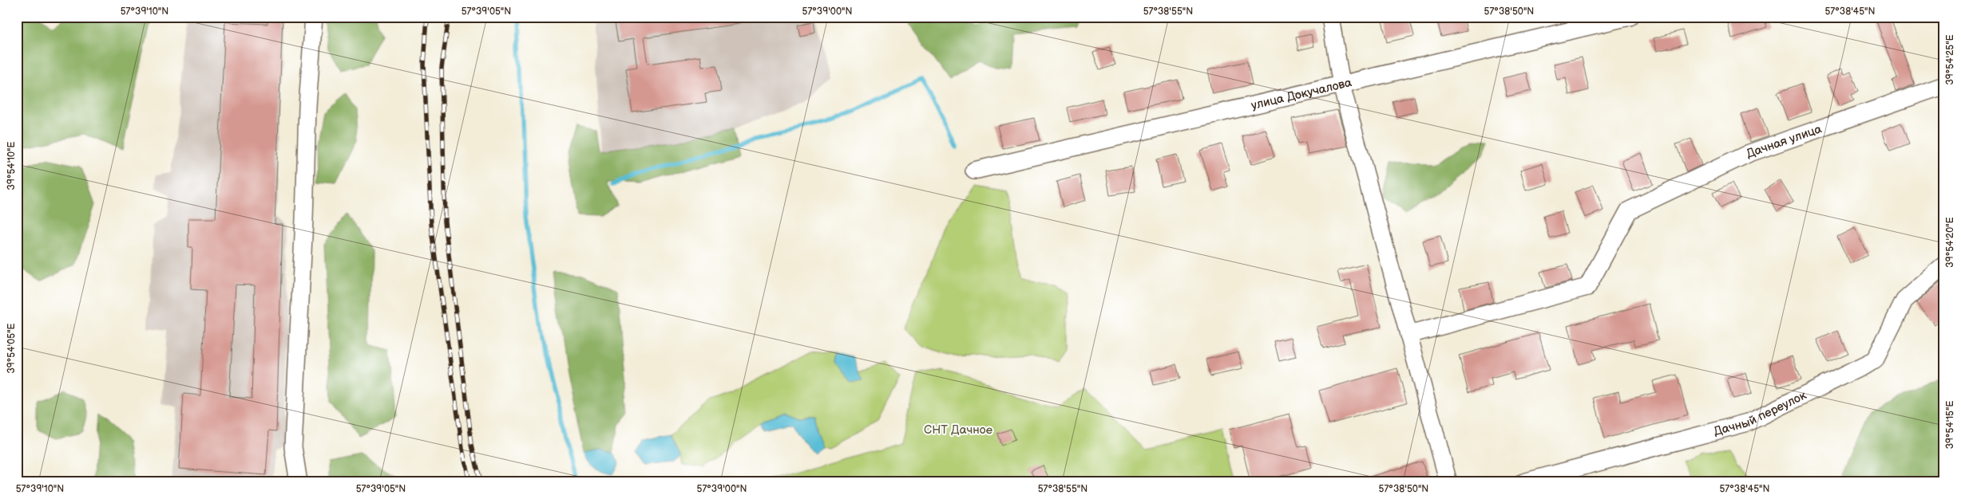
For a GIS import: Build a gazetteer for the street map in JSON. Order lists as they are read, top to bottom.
{
  "streets": {
    "street": ["улица Докучалова", "Дачная улица", "Дачный переулок"]
  },
  "parks": ["СНТ Дачное"],
  "coordinates": [
    "57°39'10\"N",
    "57°39'05\"N",
    "57°39'00\"N",
    "57°38'55\"N",
    "57°38'50\"N",
    "57°38'45\"N",
    "39°54'25\"E",
    "39°54'10\"E",
    "39°54'20\"E",
    "39°54'05\"E",
    "39°54'15\"E"
  ]
}
